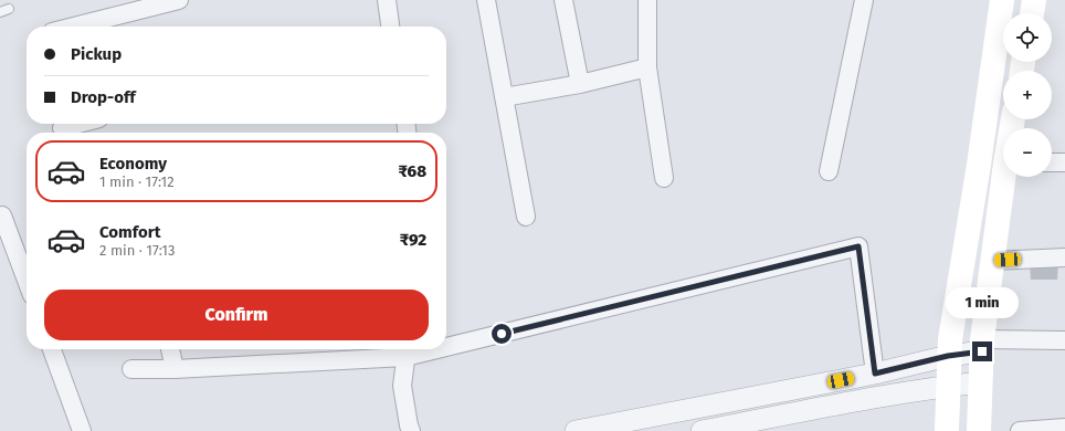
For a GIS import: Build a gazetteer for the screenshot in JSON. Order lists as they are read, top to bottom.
{
  "page": {
    "map_buttons": ["+", "−"],
    "banner": ["Pickup", "Drop-off"],
    "list": [
      {
        "name": "Economy",
        "note": "1 min · 17:12",
        "value": "₹68"
      },
      {
        "name": "Comfort",
        "note": "2 min · 17:13",
        "value": "₹92"
      }
    ],
    "buttons": "Confirm",
    "bubble": "1 min"
  }
}
